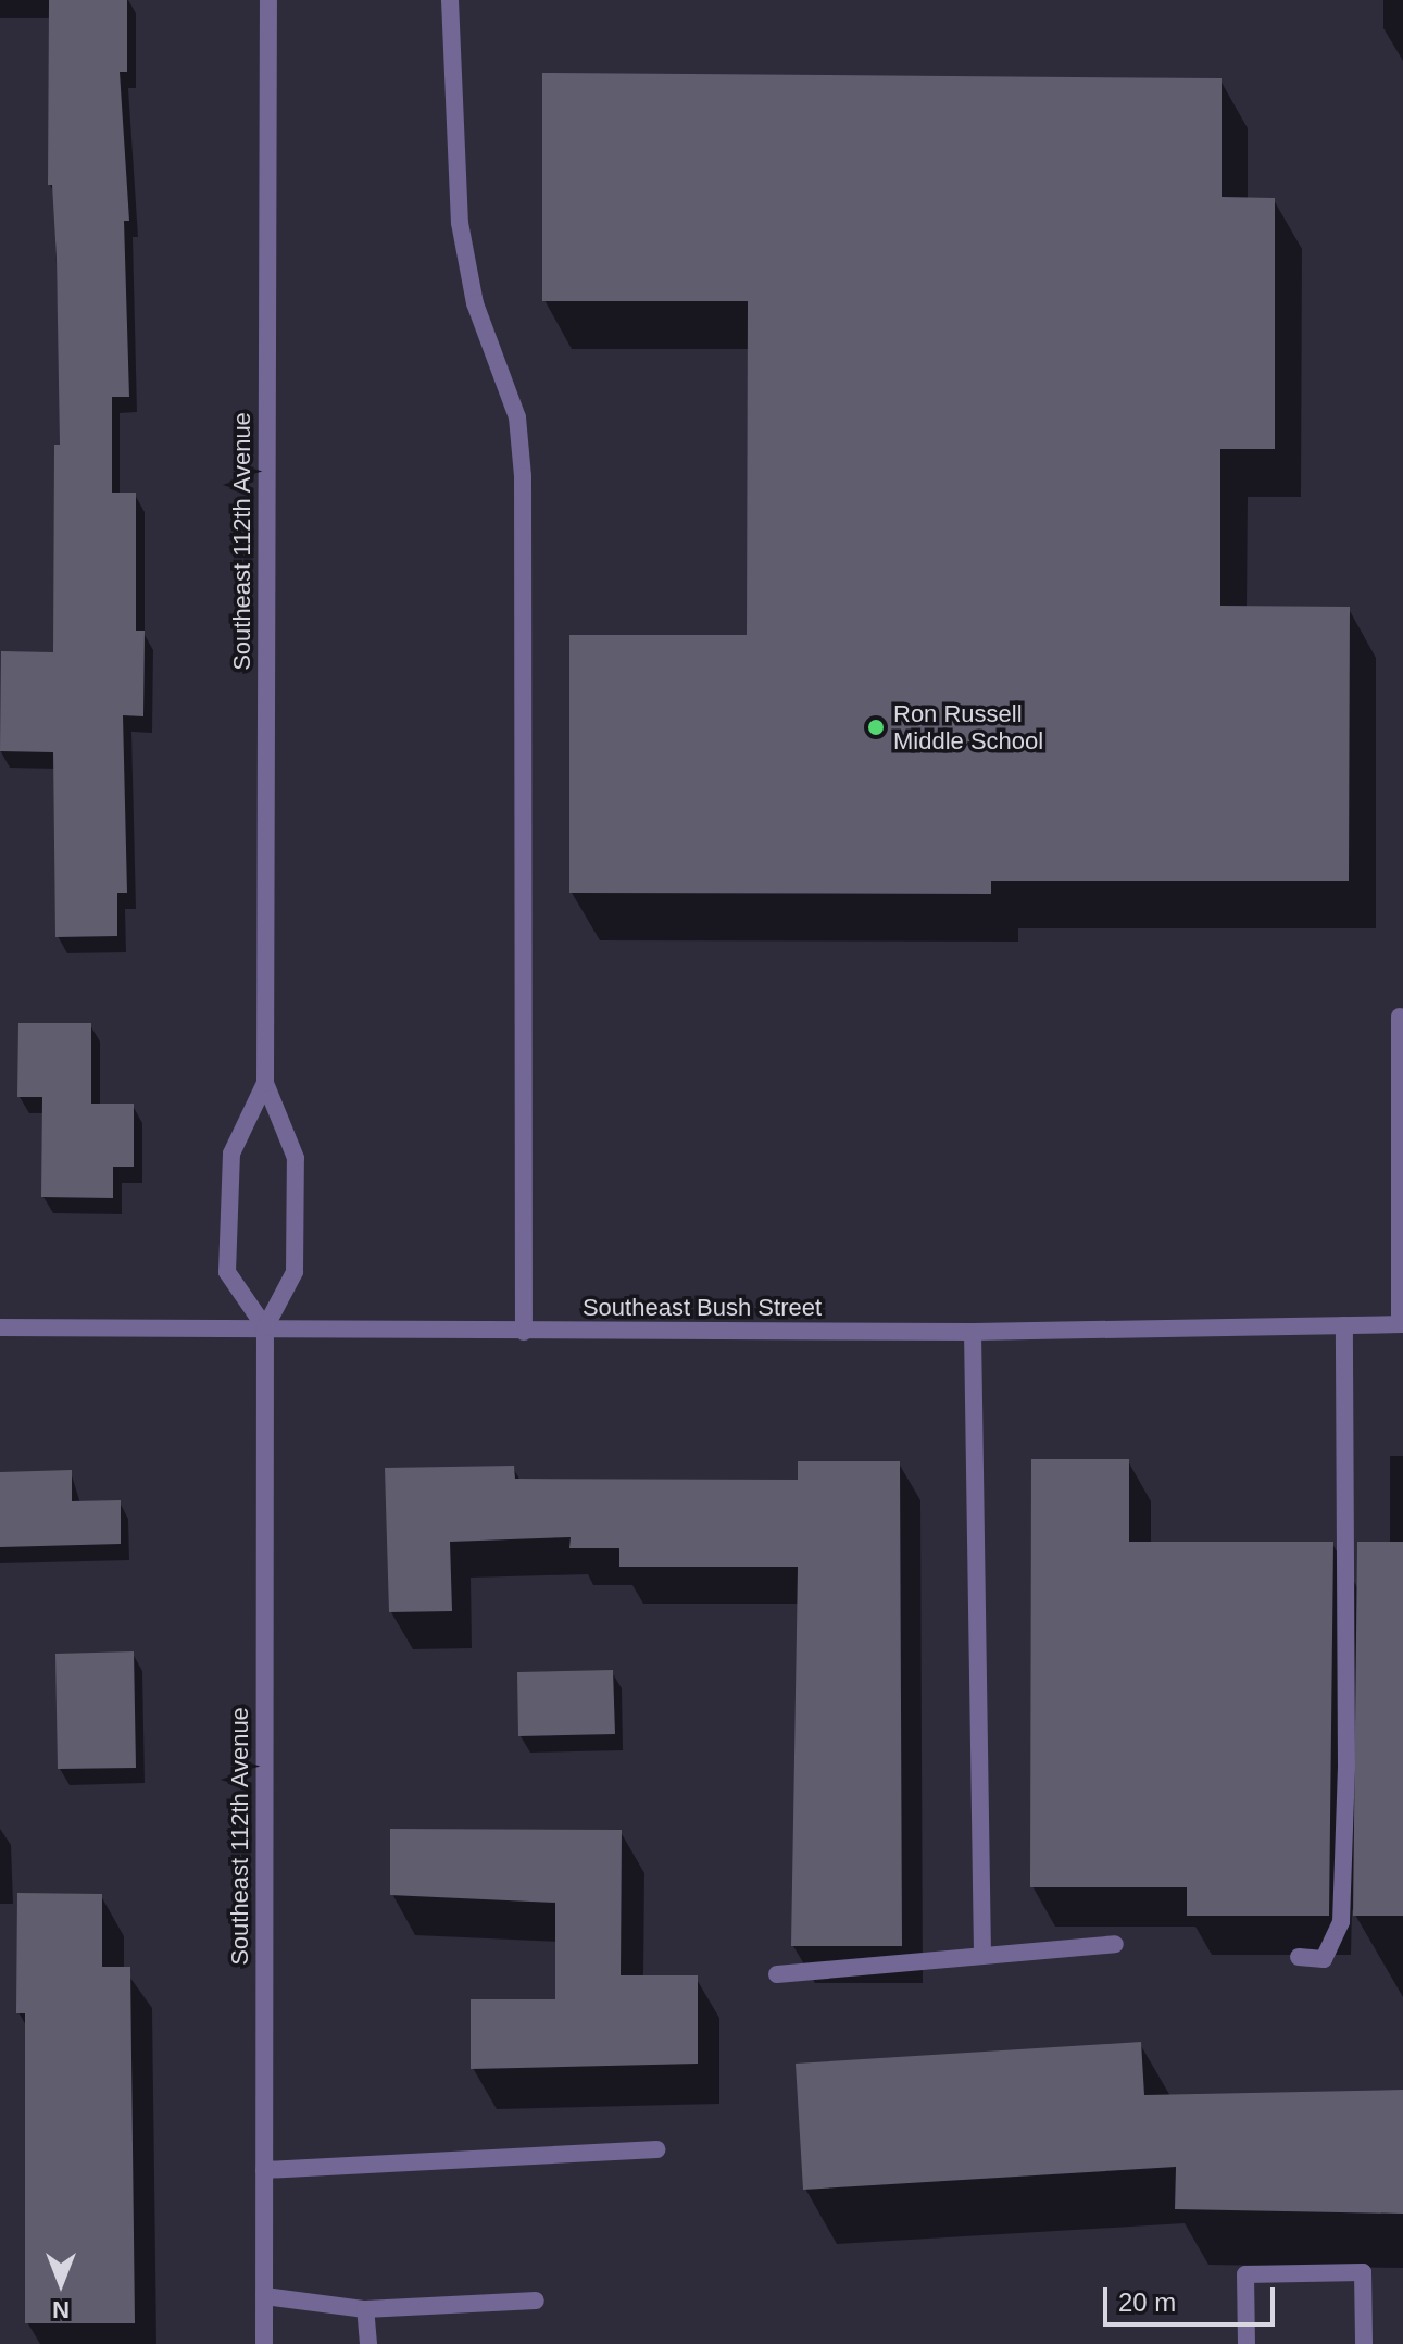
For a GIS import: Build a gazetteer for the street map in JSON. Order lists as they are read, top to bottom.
{
  "streets": {
    "street": ["Southeast 112th Avenue", "Southeast Bush Street"]
  },
  "crossings": [
    ["Southeast 112th Avenue", "Southeast Bush Street"]
  ],
  "places": ["Ron Russell Middle School"],
  "scale_bar": "20 m",
  "north": "bottom"
}
